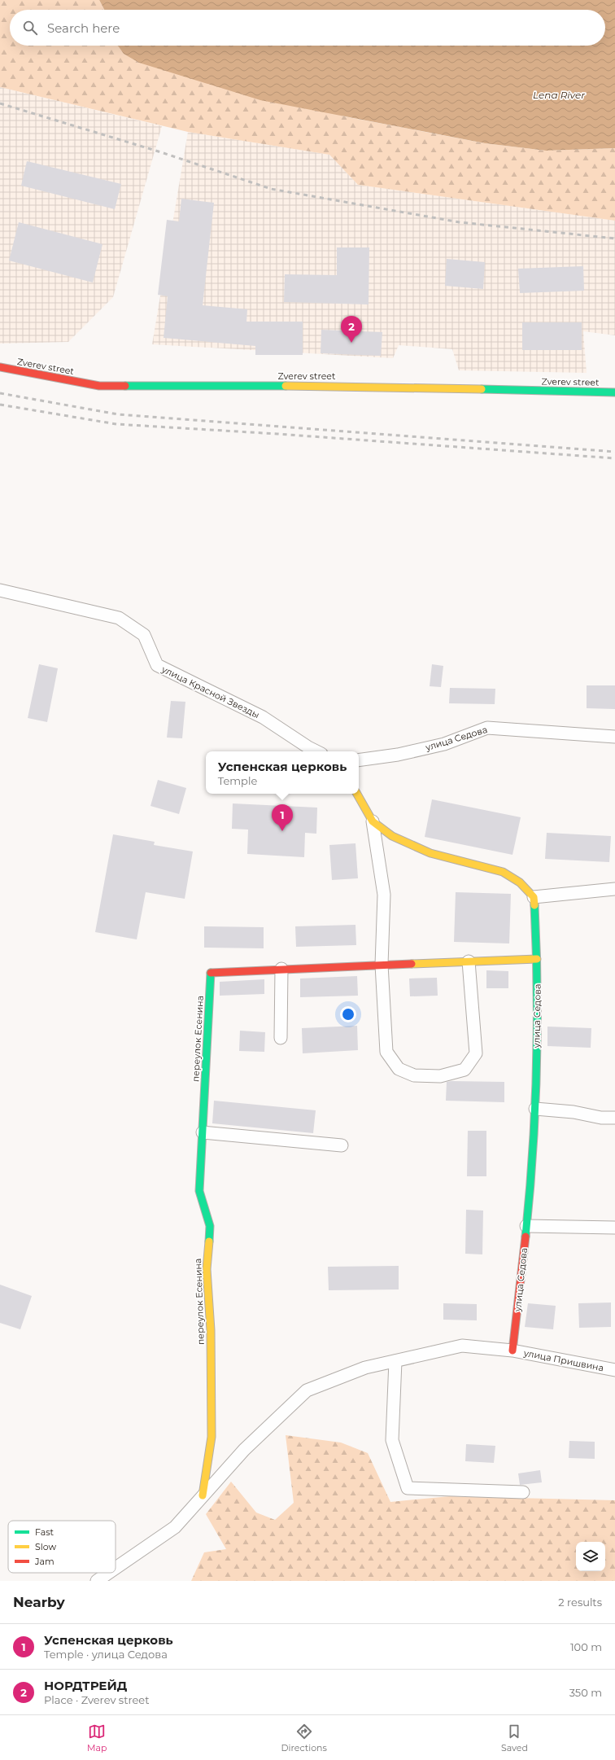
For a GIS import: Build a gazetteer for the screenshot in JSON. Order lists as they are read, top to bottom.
{
  "streets": {
    "street": [
      "Zverev street",
      "улица Красной Звезды",
      "улица Седова",
      "переулок Есенина",
      "улица Пришвина"
    ]
  },
  "crossings": [
    ["улица Седова", "улица Пришвина"],
    ["переулок Есенина", "улица Пришвина"]
  ],
  "water": ["Lena River"],
  "legend": ["Fast", "Slow", "Jam"],
  "page": {
    "search": "Search here",
    "pins": ["2", "1"],
    "popup": ["Успенская церковь", "Temple"],
    "heading": ["Nearby", "2 results"],
    "list": [
      {
        "mark": "1",
        "name": "Успенская церковь",
        "note": "Temple · улица Седова",
        "value": "100 m"
      },
      {
        "mark": "2",
        "name": "НОРДТРЕЙД",
        "note": "Place · Zverev street",
        "value": "350 m"
      }
    ],
    "nav": ["Map", "Directions", "Saved"]
  }
}
